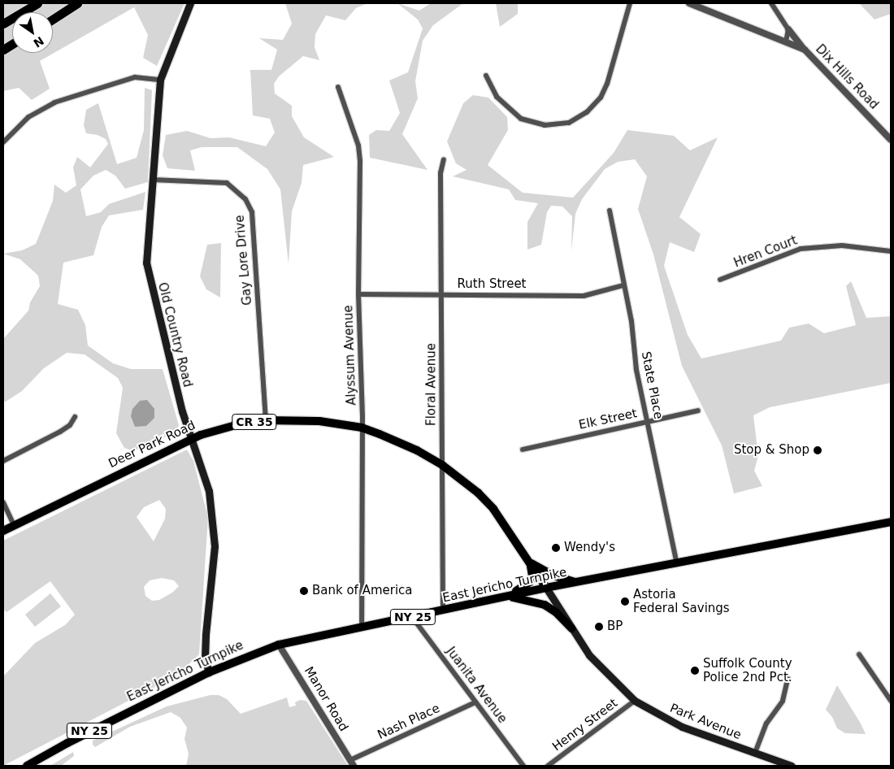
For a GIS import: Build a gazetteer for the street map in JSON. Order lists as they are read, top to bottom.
{
  "streets": {
    "main road": [
      "Old Country Road",
      "CR 35",
      "Deer Park Road",
      "East Jericho Turnpike",
      "NY 25",
      "Park Avenue"
    ],
    "street": [
      "Dix Hills Road",
      "Hren Court",
      "Gay Lore Drive",
      "Ruth Street",
      "Alyssum Avenue",
      "Floral Avenue",
      "State Place",
      "Elk Street",
      "Juanita Avenue",
      "Manor Road",
      "Nash Place",
      "Henry Street"
    ]
  },
  "crossings": [
    ["Gay Lore Drive", "Old Country Road"],
    ["Gay Lore Drive", "Deer Park Road"],
    ["Ruth Street", "Alyssum Avenue"],
    ["Ruth Street", "Floral Avenue"],
    ["Ruth Street", "State Place"],
    ["Old Country Road", "Deer Park Road"],
    ["Old Country Road", "East Jericho Turnpike"],
    ["Alyssum Avenue", "Deer Park Road"],
    ["Alyssum Avenue", "East Jericho Turnpike"],
    ["Floral Avenue", "Deer Park Road"],
    ["Floral Avenue", "East Jericho Turnpike"],
    ["State Place", "Elk Street"],
    ["State Place", "East Jericho Turnpike"],
    ["Deer Park Road", "East Jericho Turnpike"],
    ["Deer Park Road", "Park Avenue"],
    ["East Jericho Turnpike", "Juanita Avenue"],
    ["East Jericho Turnpike", "Manor Road"],
    ["East Jericho Turnpike", "Park Avenue"],
    ["Juanita Avenue", "Nash Place"],
    ["Manor Road", "Nash Place"],
    ["Park Avenue", "Henry Street"]
  ],
  "places": [
    "Stop & Shop",
    "Wendy's",
    "Bank of America",
    "Astoria Federal Savings",
    "BP",
    "Suffolk County Police 2nd Pct."
  ],
  "north": "bottom right"
}
